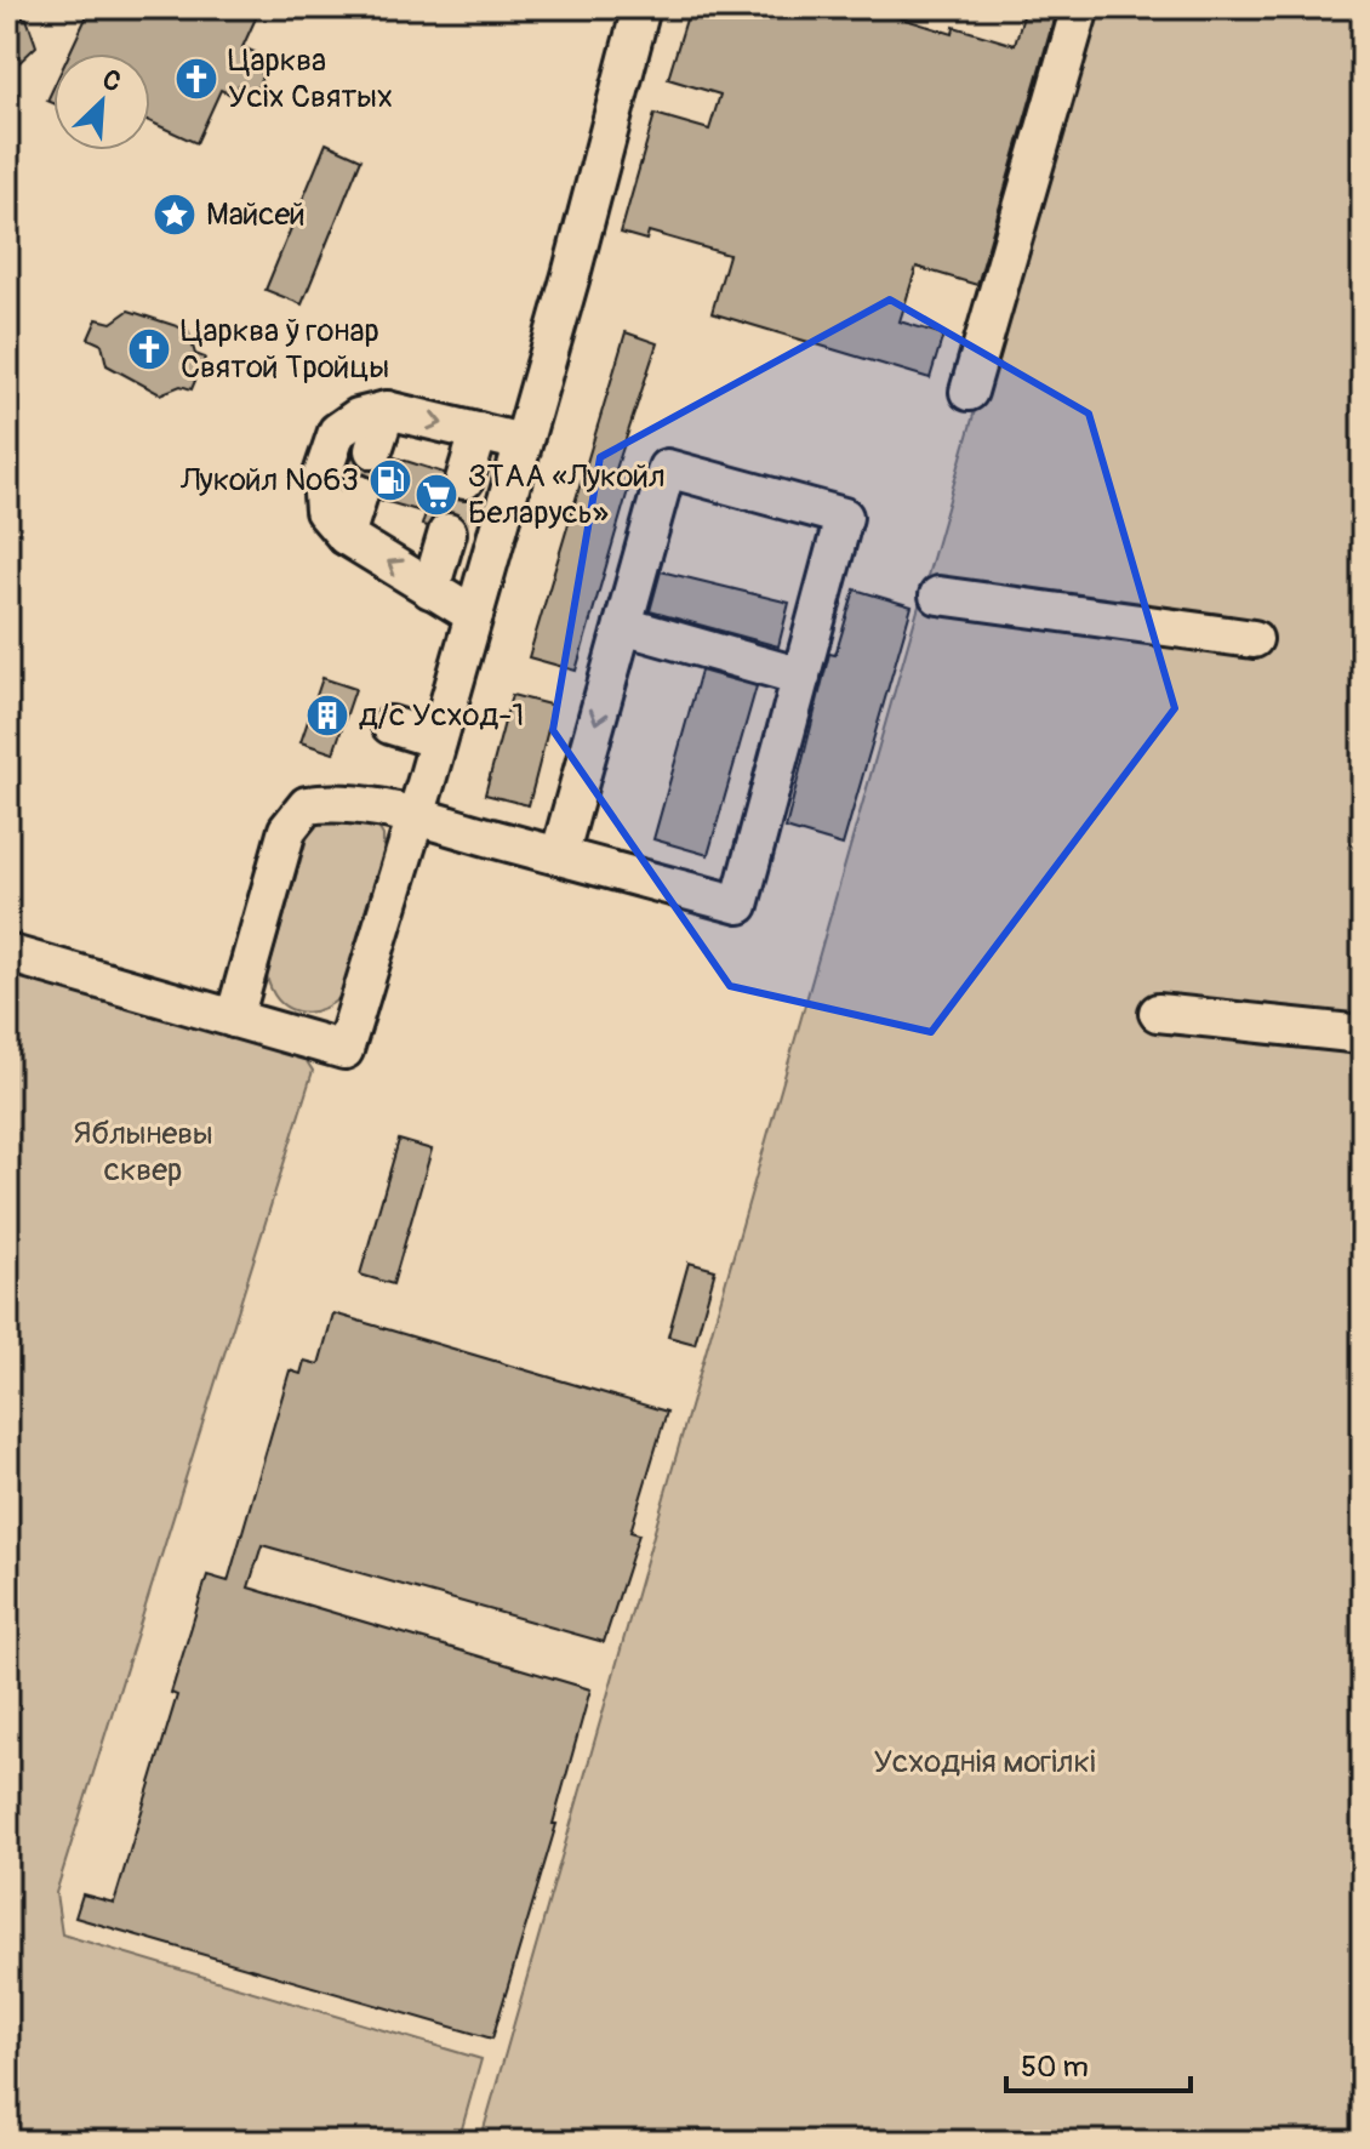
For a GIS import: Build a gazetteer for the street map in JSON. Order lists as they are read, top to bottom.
{
  "parks": ["Яблыневы сквер", "Усходнія могілкі"],
  "places": {
    "church": ["Царква Усіх Святых", "Царква ў гонар Святой Тройцы"],
    "place": ["Майсей"],
    "fuel station": ["Лукойл №63"],
    "supermarket": ["ЗТАА «Лукойл Беларусь»"],
    "building": ["д/с Усход-1"]
  },
  "scale_bar": "50 m",
  "north": "top right"
}
